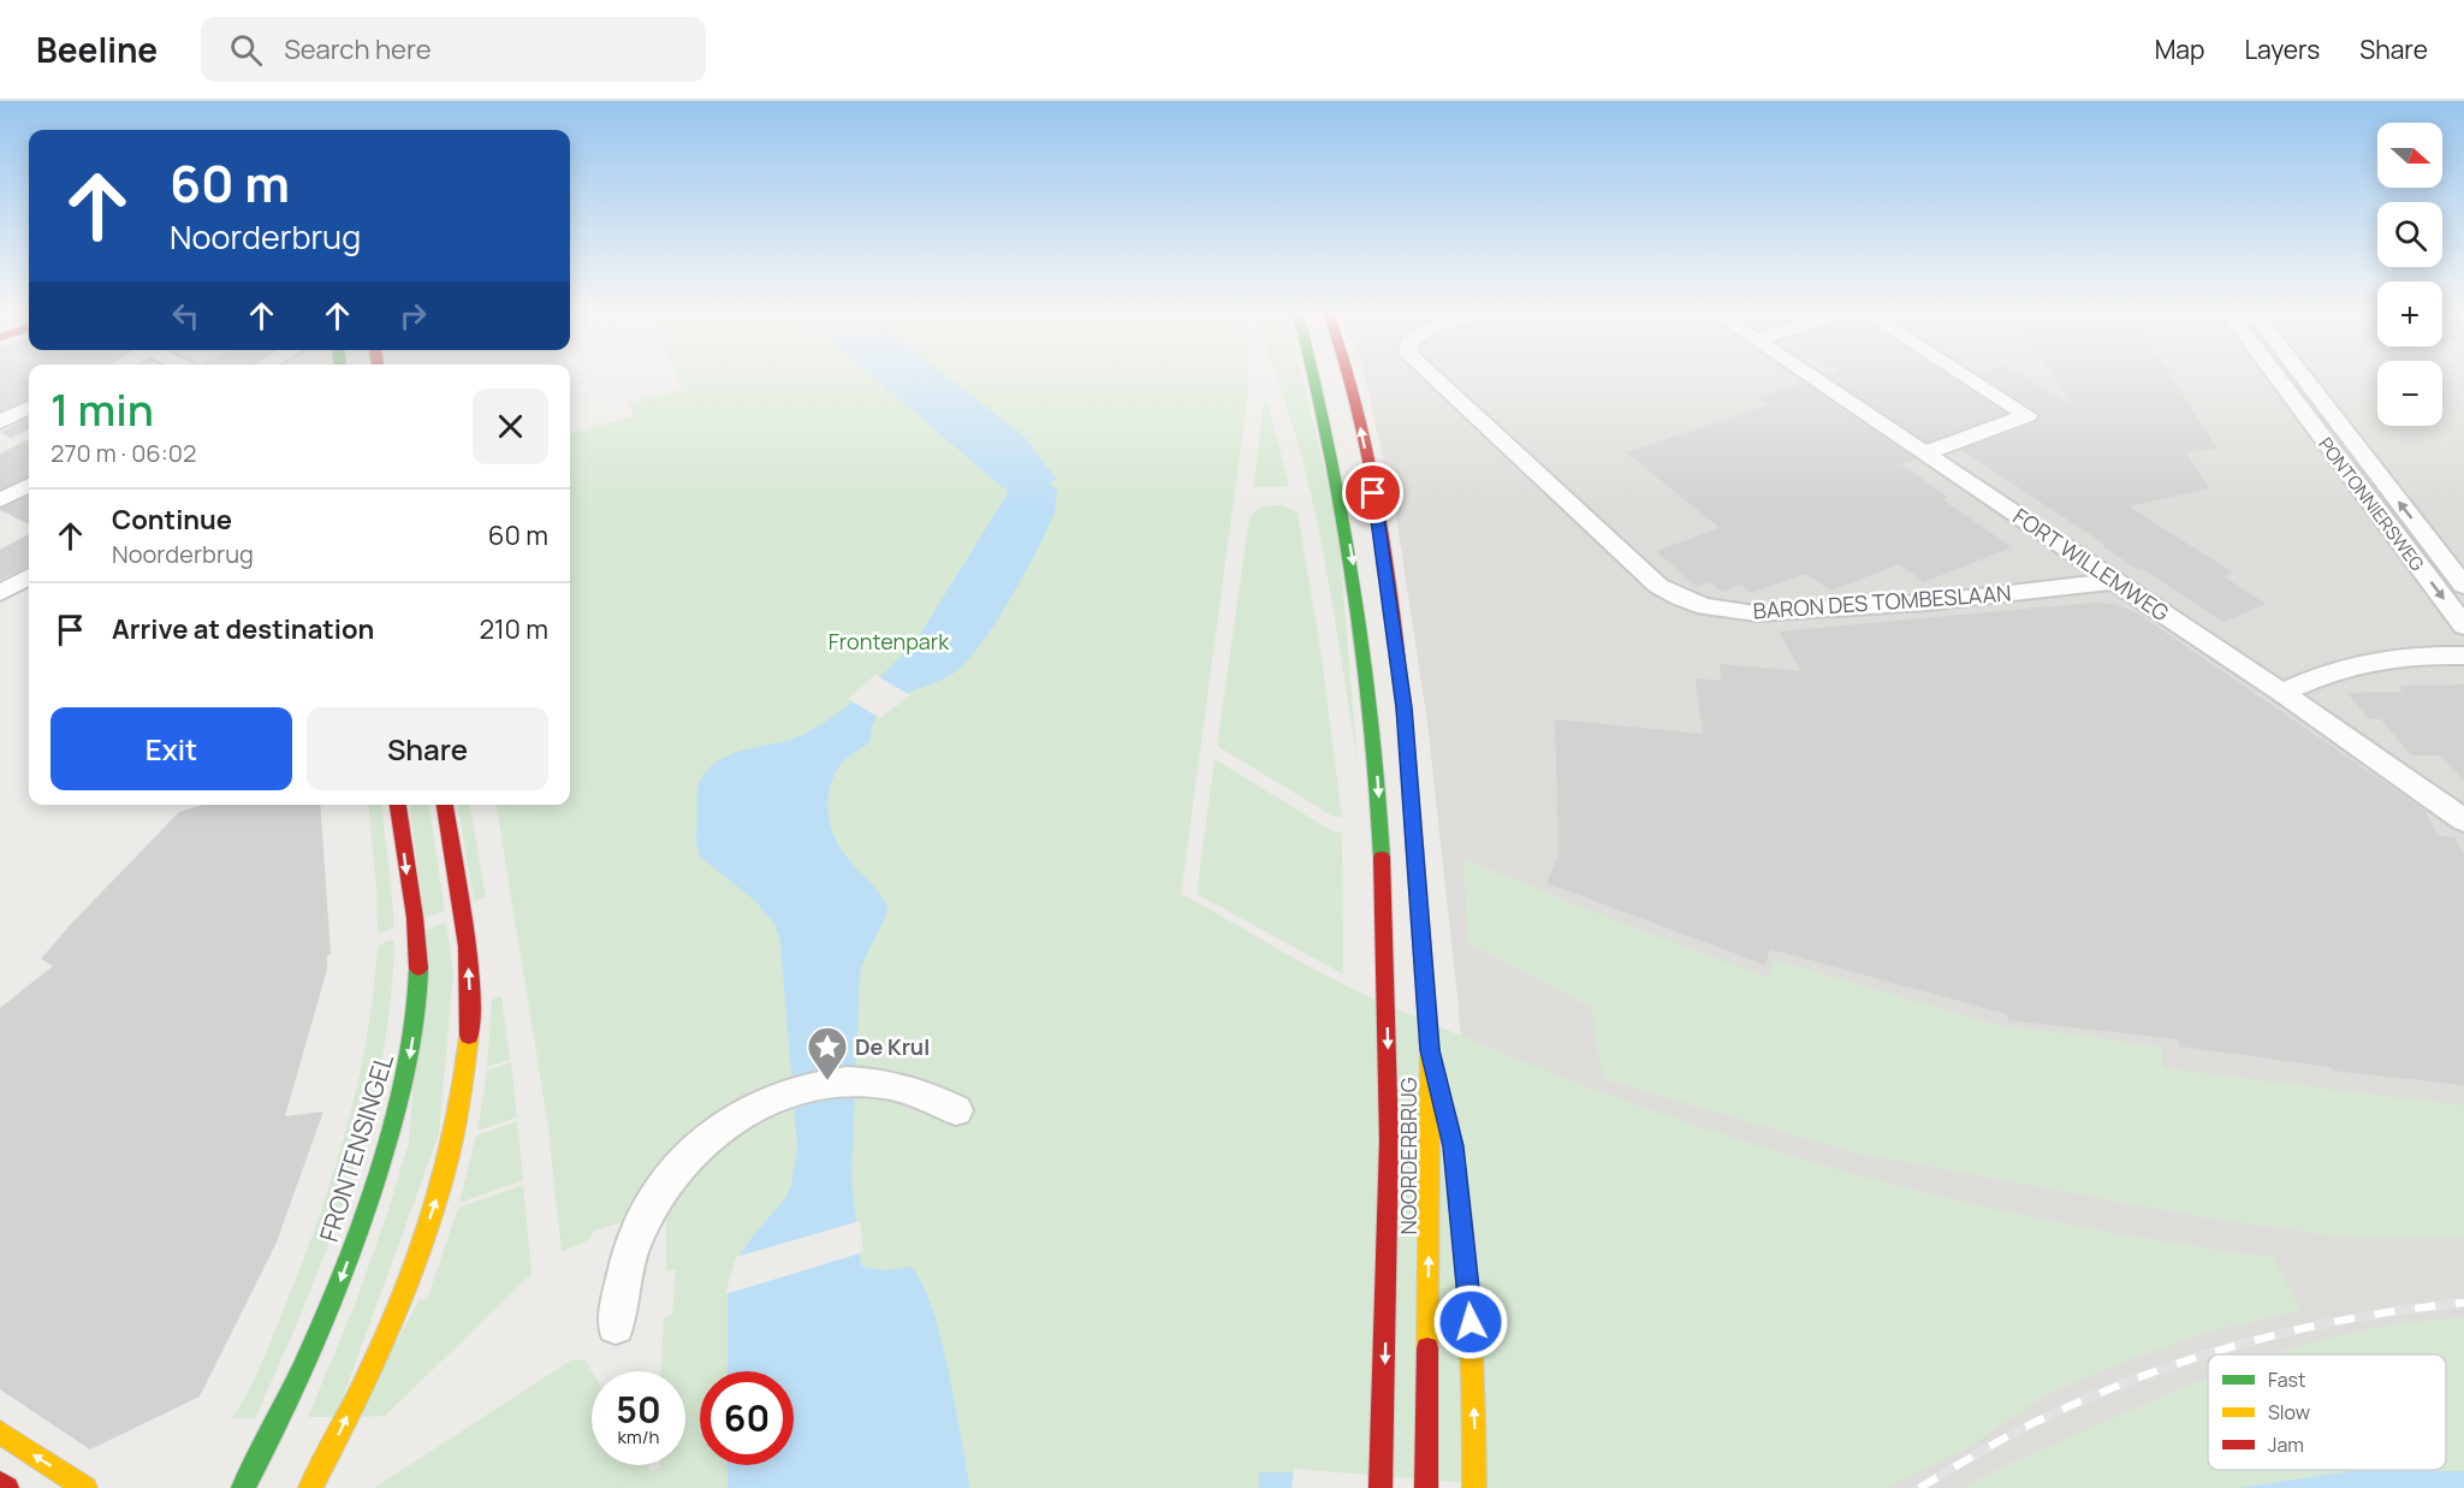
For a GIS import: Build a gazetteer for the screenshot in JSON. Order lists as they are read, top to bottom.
{
  "streets": {
    "main road": ["FRONTENSINGEL", "NOORDERBRUG"],
    "street": ["PONTONNIERSWEG", "FORT WILLEMWEG", "BARON DES TOMBESLAAN"]
  },
  "crossings": [
    ["FORT WILLEMWEG", "BARON DES TOMBESLAAN"]
  ],
  "parks": ["Frontenpark"],
  "places": {
    "place": ["De Krul"]
  },
  "legend": ["Fast", "Slow", "Jam"],
  "north": "right",
  "page": {
    "header": "Beeline",
    "search": "Search here",
    "nav": ["Map", "Layers", "Share"],
    "map_buttons": ["+", "−"],
    "turn": ["60 m", "Noorderbrug"],
    "heading": ["1 min", "270 m · 06:02"],
    "list": [
      {
        "name": "Continue",
        "note": "Noorderbrug",
        "value": "60 m"
      },
      {
        "name": "Arrive at destination",
        "value": "210 m"
      }
    ],
    "buttons": ["Exit", "Share"],
    "speed": "50 km/h",
    "limit": "60"
  }
}
